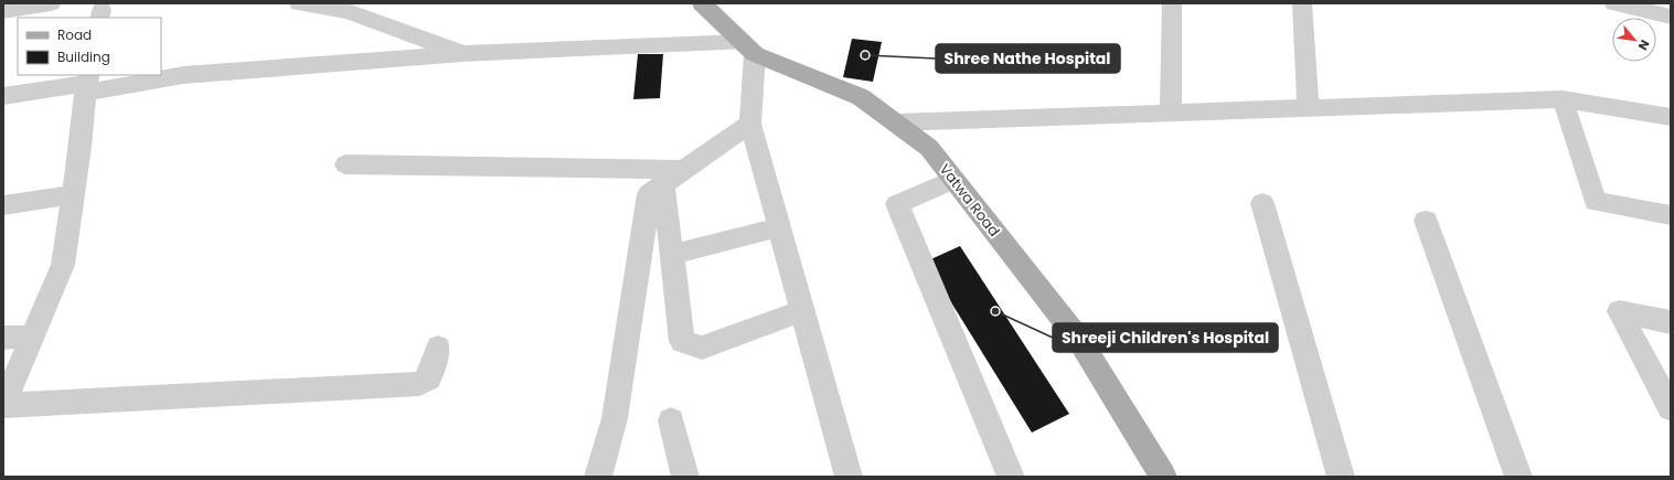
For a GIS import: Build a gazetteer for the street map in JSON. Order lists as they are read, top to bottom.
{
  "streets": {
    "main road": ["Vatwa Road"]
  },
  "places": ["Shree Nathe Hospital", "Shreeji Children's Hospital"],
  "legend": ["Road", "Building"],
  "north": "bottom right"
}
